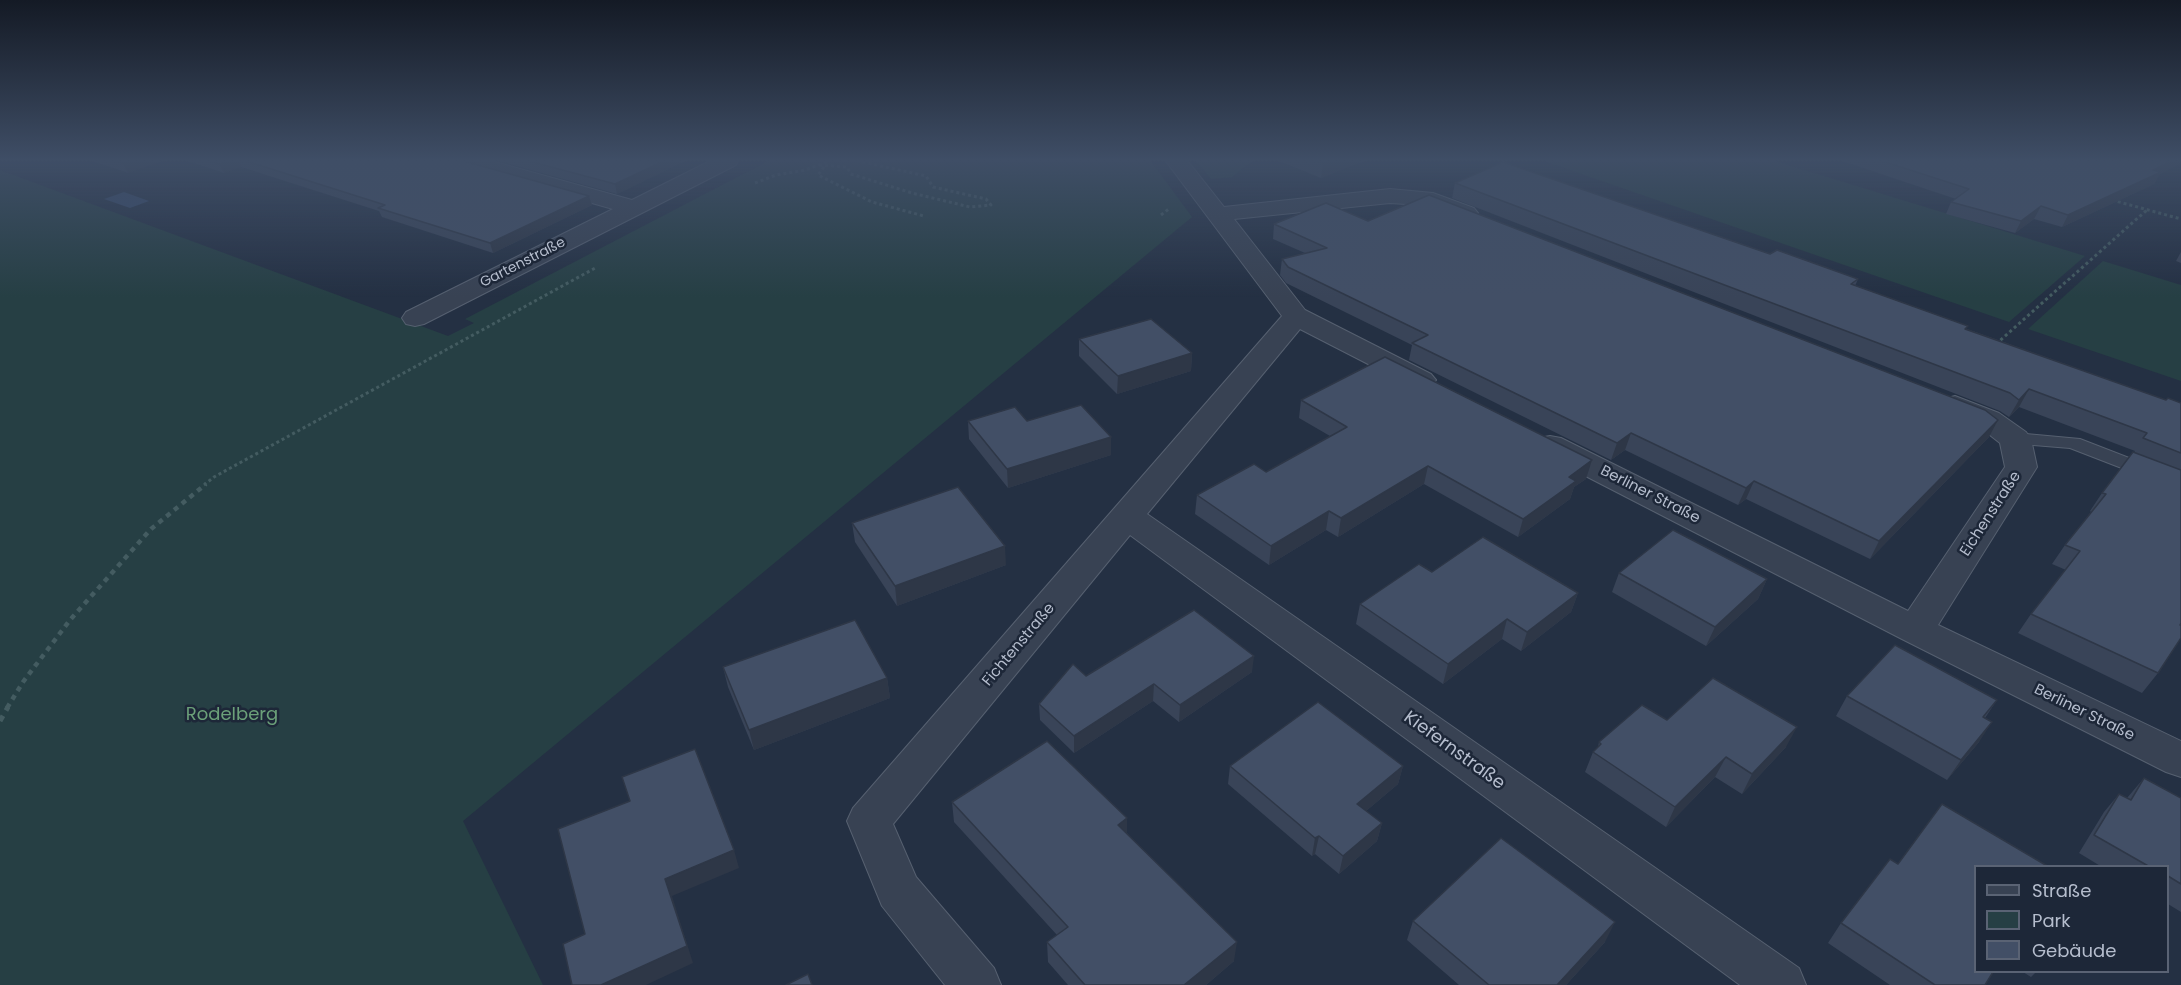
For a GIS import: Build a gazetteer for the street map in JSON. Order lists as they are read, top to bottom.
{
  "streets": {
    "street": [
      "Gartenstraße",
      "Berliner Straße",
      "Eichenstraße",
      "Fichtenstraße",
      "Kiefernstraße"
    ]
  },
  "crossings": [
    ["Berliner Straße", "Eichenstraße"],
    ["Fichtenstraße", "Kiefernstraße"]
  ],
  "parks": ["Rodelberg"],
  "legend": ["Straße", "Park", "Gebäude"]
}
